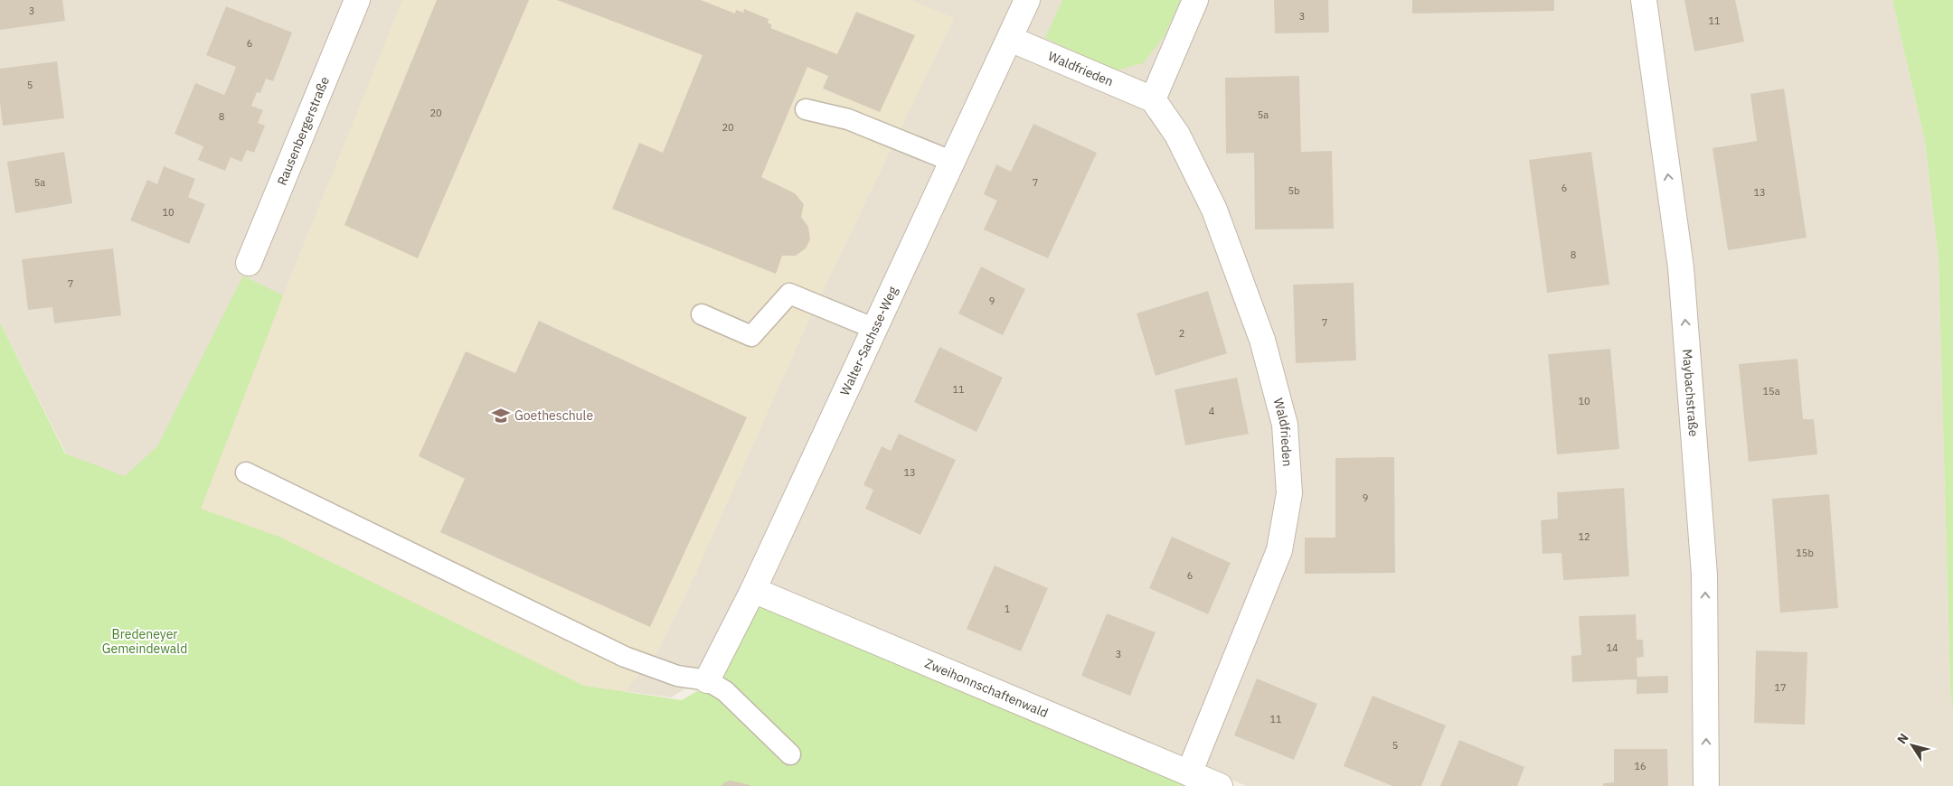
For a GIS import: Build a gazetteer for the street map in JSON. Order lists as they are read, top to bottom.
{
  "streets": {
    "street": [
      "Waldfrieden",
      "Rausenbergerstraße",
      "Walter-Sachsse-Weg",
      "Maybachstraße",
      "Zweihonnschaftenwald"
    ]
  },
  "crossings": [
    ["Waldfrieden", "Walter-Sachsse-Weg"],
    ["Waldfrieden", "Zweihonnschaftenwald"],
    ["Walter-Sachsse-Weg", "Zweihonnschaftenwald"]
  ],
  "one_way": ["Maybachstraße"],
  "parks": ["Bredeneyer Gemeindewald"],
  "places": {
    "school or university": ["Goetheschule"]
  },
  "house_numbers": [
    "3",
    "3",
    "11",
    "6",
    "5",
    "20",
    "5a",
    "8",
    "20",
    "5a",
    "7",
    "6",
    "5b",
    "13",
    "10",
    "8",
    "7",
    "9",
    "7",
    "2",
    "11",
    "15a",
    "10",
    "4",
    "13",
    "9",
    "12",
    "15b",
    "6",
    "1",
    "14",
    "3",
    "17",
    "11",
    "5",
    "16"
  ],
  "north": "top left"
}
